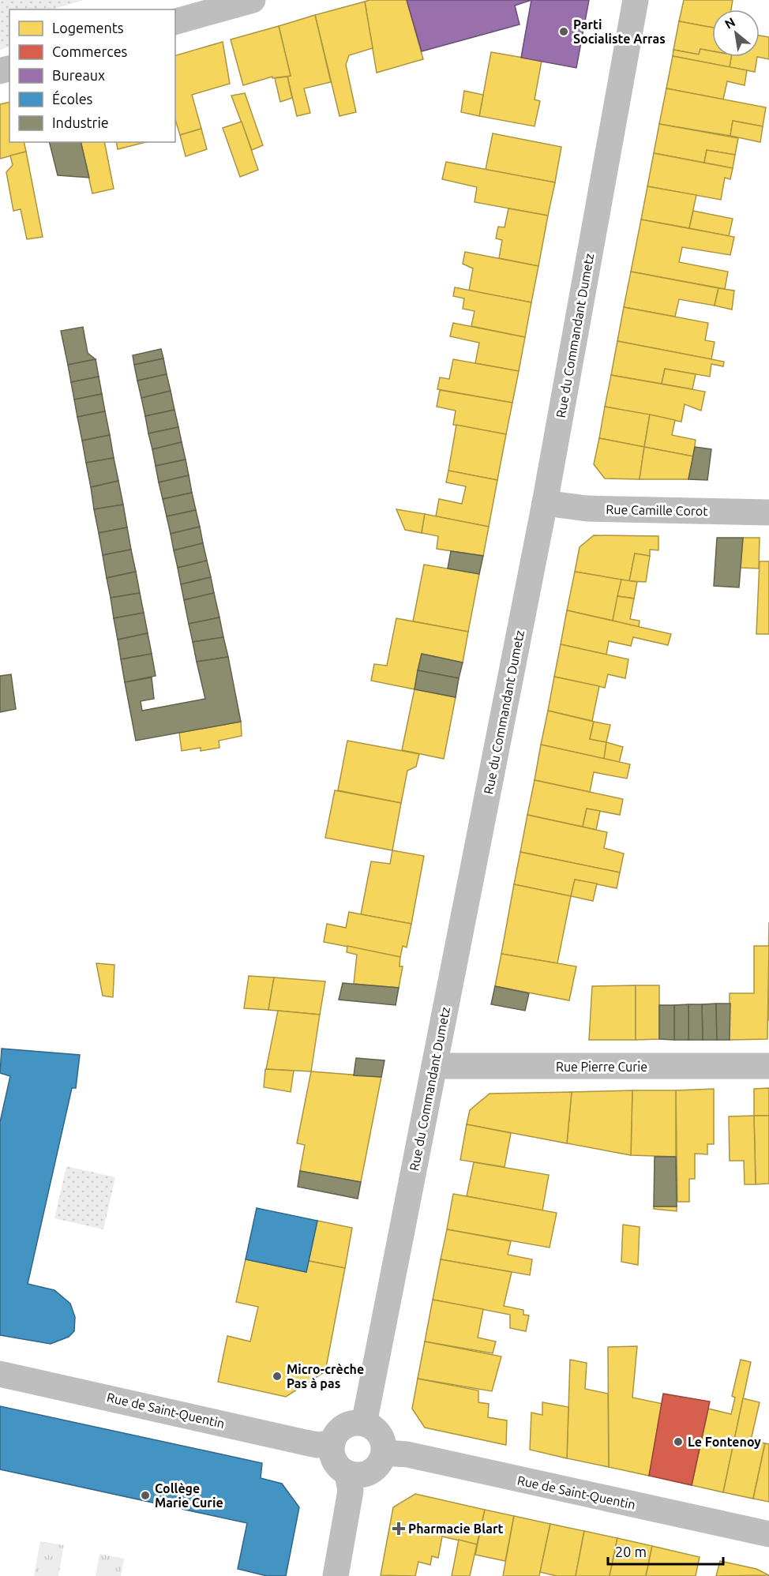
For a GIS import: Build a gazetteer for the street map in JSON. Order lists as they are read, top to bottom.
{
  "streets": {
    "street": [
      "Rue du Commandant Dumetz",
      "Rue Camille Corot",
      "Rue Pierre Curie",
      "Rue de Saint-Quentin"
    ]
  },
  "crossings": [
    ["Rue du Commandant Dumetz", "Rue Camille Corot"],
    ["Rue du Commandant Dumetz", "Rue Pierre Curie"],
    ["Rue du Commandant Dumetz", "Rue de Saint-Quentin"]
  ],
  "places": {
    "other": [
      "Parti Socialiste Arras",
      "Micro-crèche Pas à pas",
      "Le Fontenoy",
      "Collège Marie Curie"
    ],
    "health": ["Pharmacie Blart"]
  },
  "legend": [
    "Logements",
    "Commerces",
    "Bureaux",
    "Écoles",
    "Industrie"
  ],
  "scale_bar": "20 m",
  "north": "top left"
}
